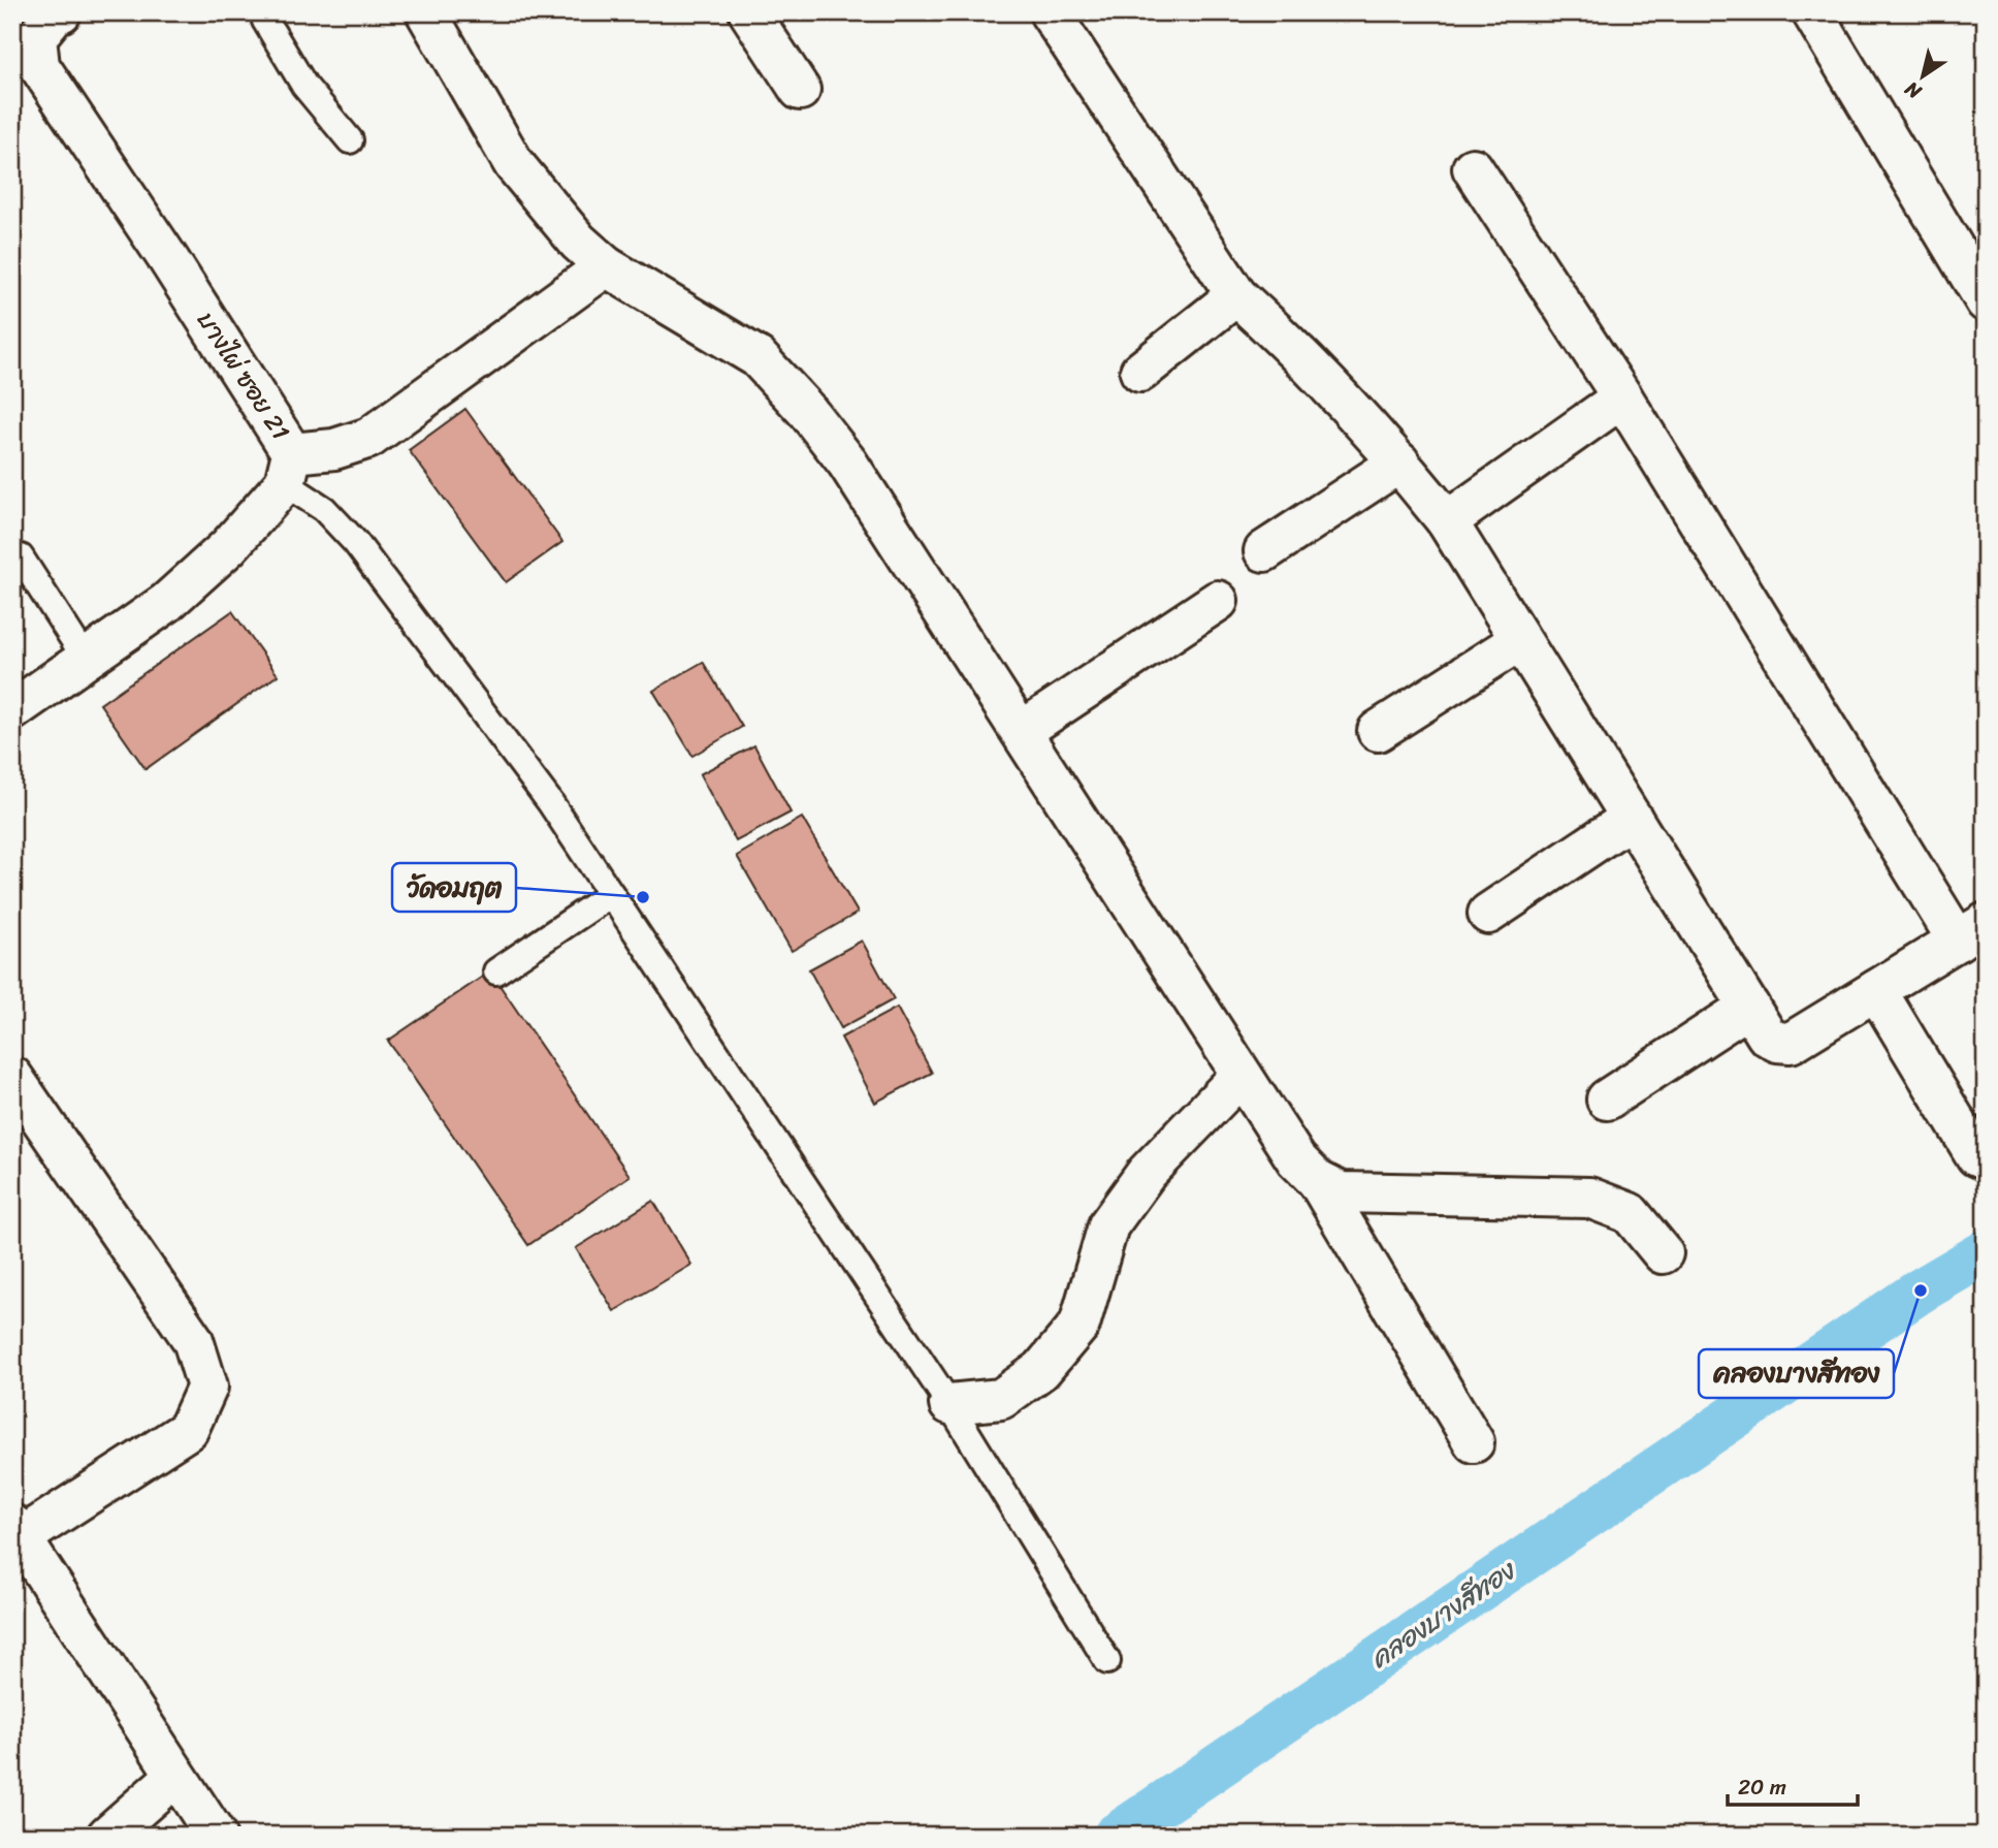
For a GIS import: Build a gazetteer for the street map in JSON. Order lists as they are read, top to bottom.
{
  "streets": {
    "street": ["บางไผ่ ซอย 21"]
  },
  "water": ["คลองบางสีทอง"],
  "places": ["วัดอมฤต", "คลองบางสีทอง"],
  "scale_bar": "20 m",
  "north": "bottom left"
}
